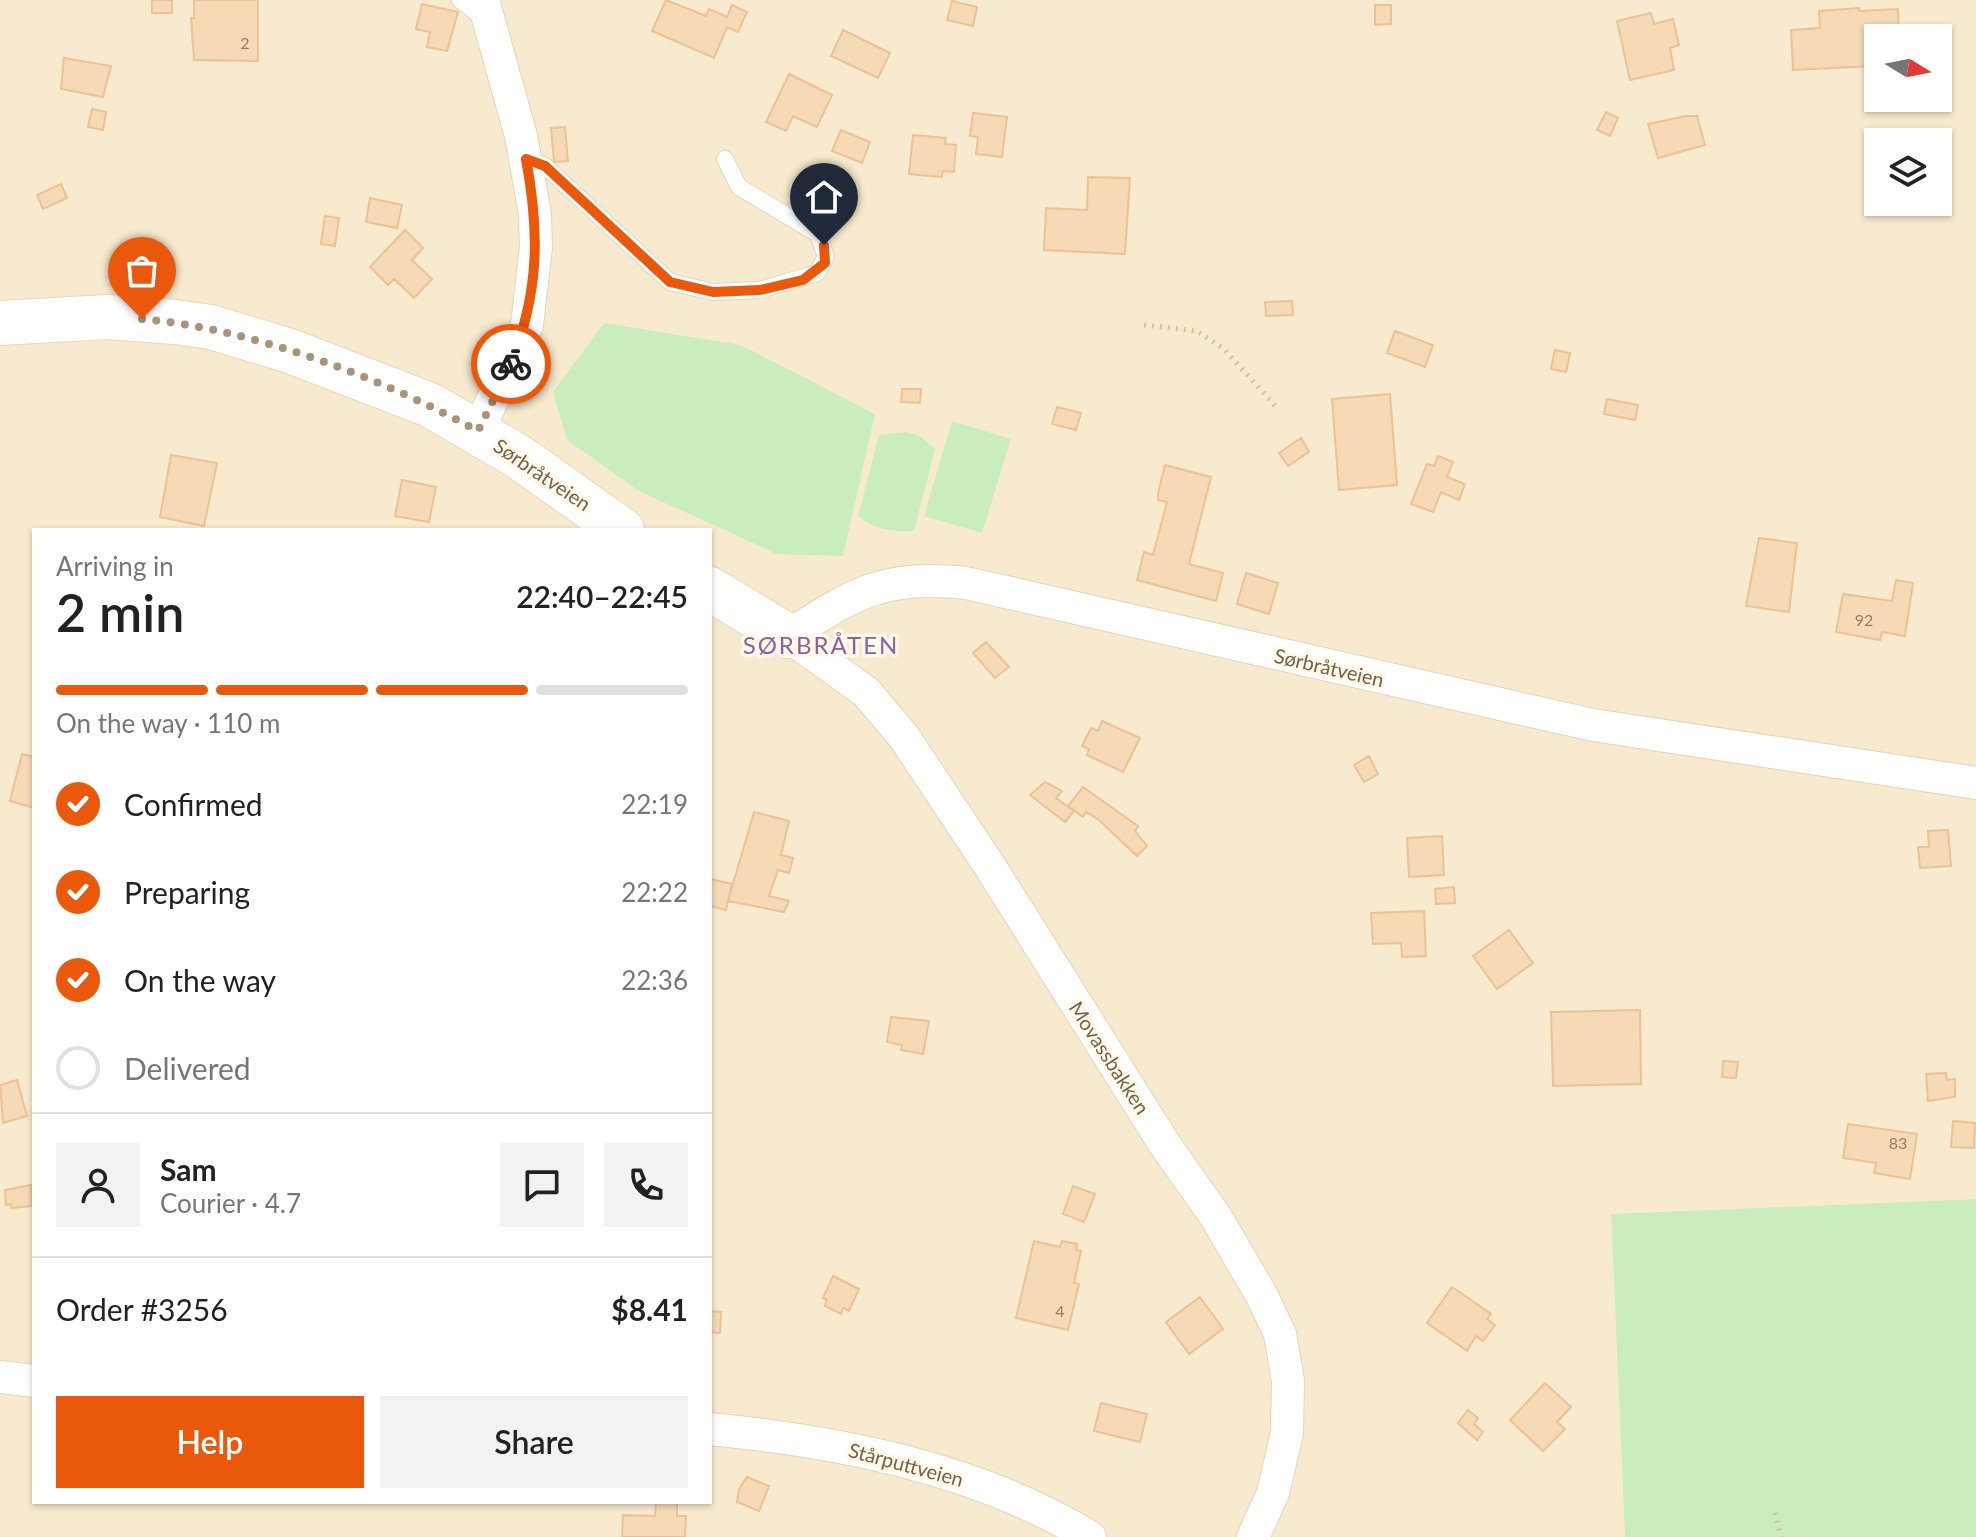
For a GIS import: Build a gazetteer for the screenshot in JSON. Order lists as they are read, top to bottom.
{
  "streets": {
    "street": ["Sørbråtveien", "Movassbakken", "Stårputtveien"]
  },
  "crossings": [
    ["Sørbråtveien", "Movassbakken"]
  ],
  "districts": ["SØRBRÅTEN"],
  "house_numbers": [
    "2",
    "92",
    "83",
    "4"
  ],
  "north": "right",
  "page": {
    "heading": ["2 min", "Arriving in", "22:40–22:45"],
    "panel": [
      "Sam",
      "Courier · 4.7",
      "Order #3256",
      "$8.41"
    ],
    "bar": "On the way · 110 m",
    "list": [
      ["Confirmed", "22:19"],
      ["Preparing", "22:22"],
      ["On the way", "22:36"],
      "Delivered"
    ],
    "buttons": ["Help", "Share"]
  }
}
